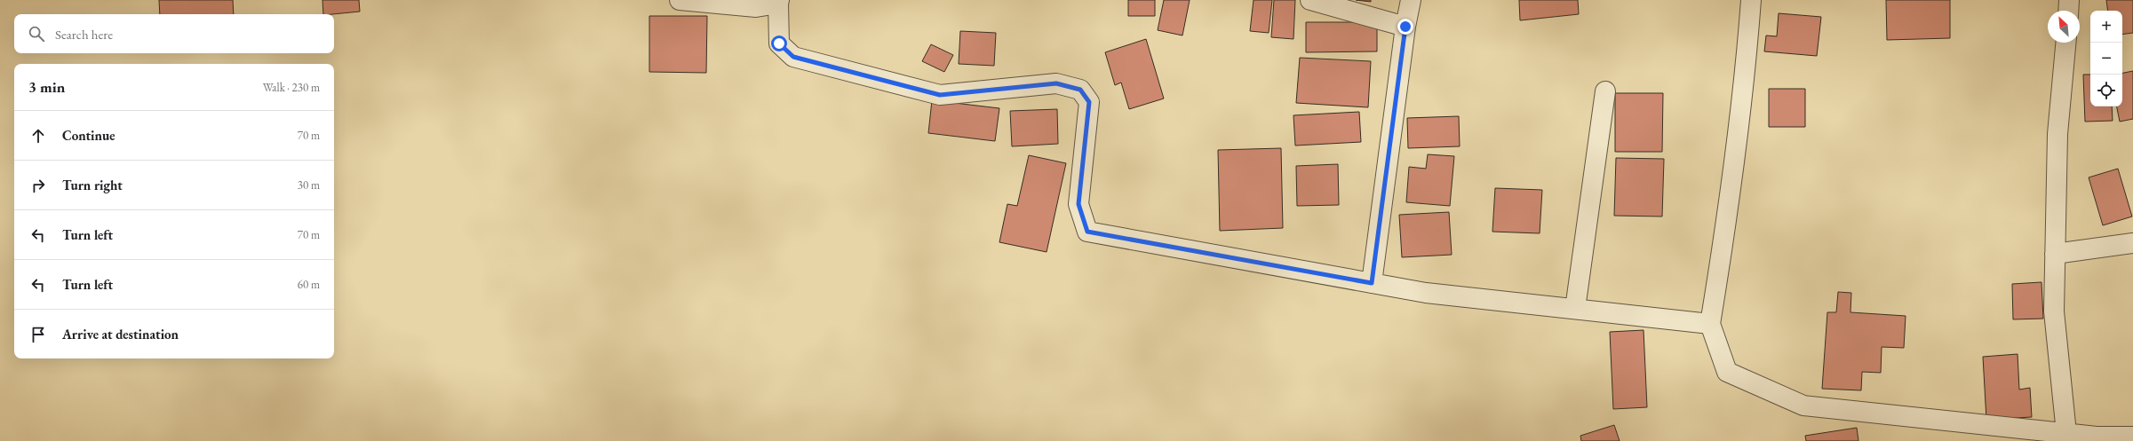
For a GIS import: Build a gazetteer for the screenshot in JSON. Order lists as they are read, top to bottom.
{
  "north": "top left",
  "page": {
    "map_buttons": ["+", "−"],
    "search": "Search here",
    "heading": ["3 min", "Walk · 230 m"],
    "list": [
      ["Continue", "70 m"],
      ["Turn right", "30 m"],
      ["Turn left", "70 m"],
      ["Turn left", "60 m"],
      "Arrive at destination"
    ]
  }
}
